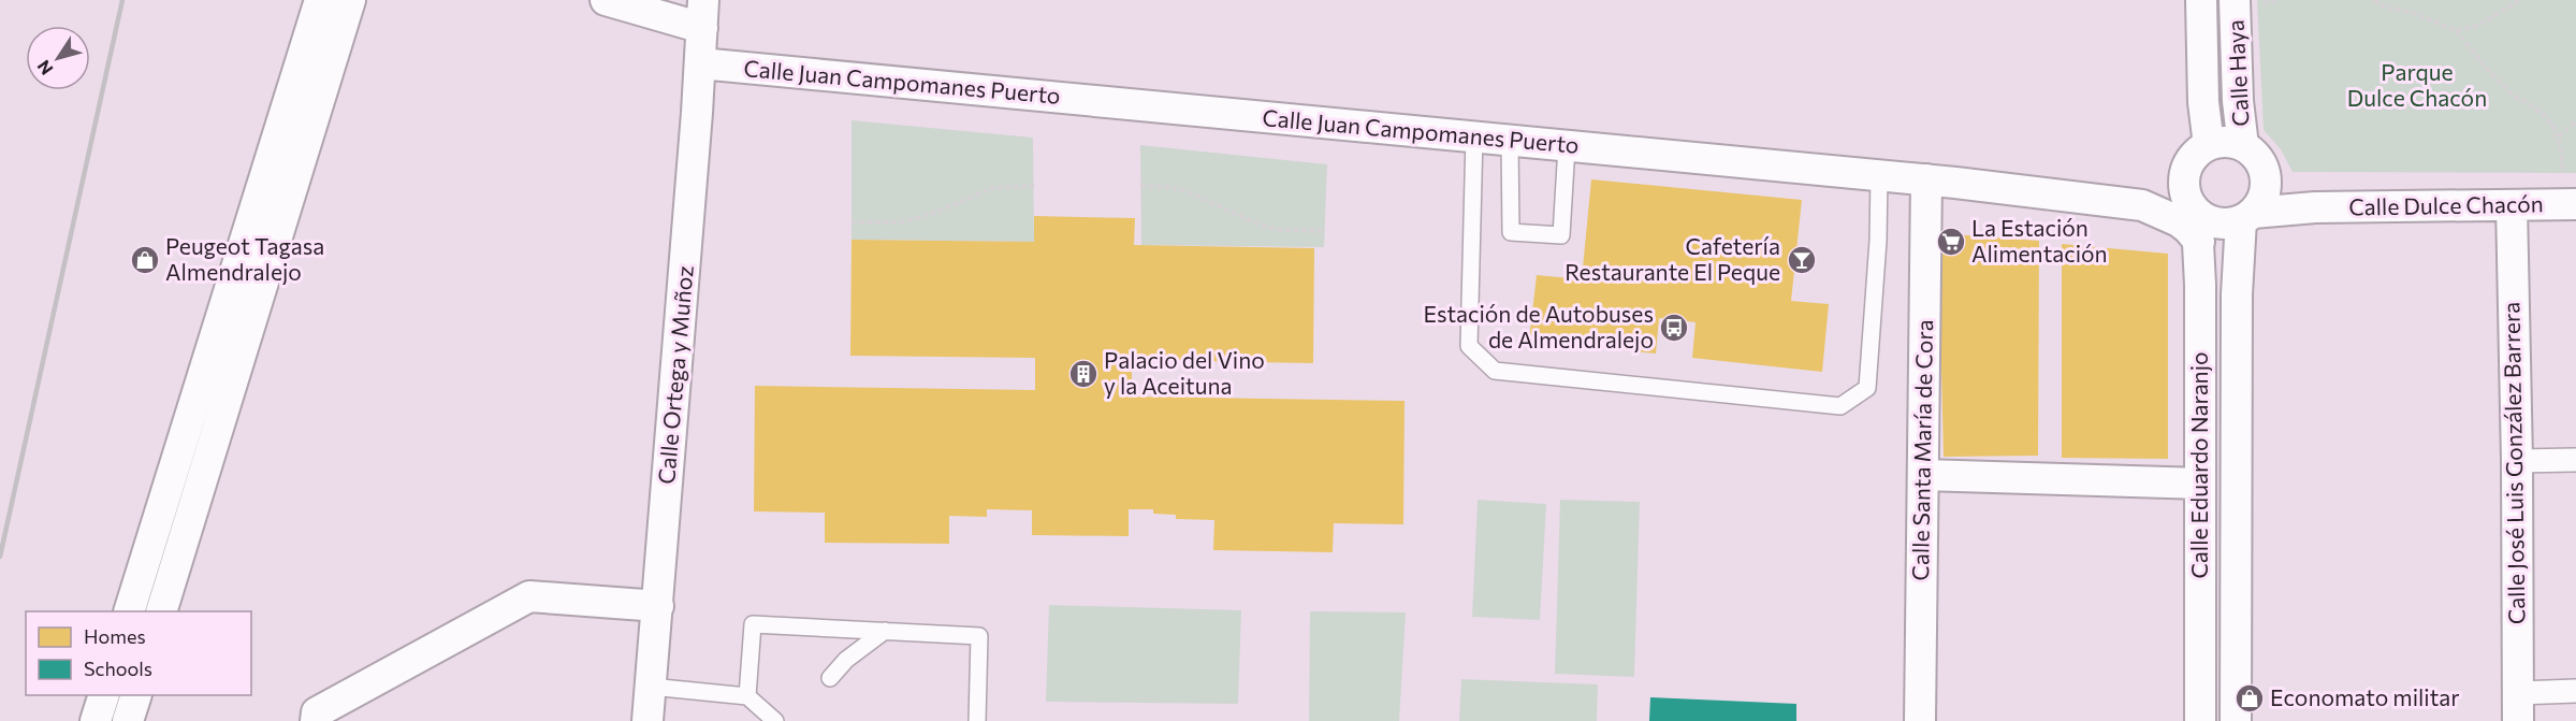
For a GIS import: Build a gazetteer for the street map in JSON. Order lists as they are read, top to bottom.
{
  "streets": {
    "street": [
      "Calle Haya",
      "Calle Juan Campomanes Puerto",
      "Calle Dulce Chacón",
      "Calle Ortega y Muñoz",
      "Calle Santa María de Cora",
      "Calle José Luis González Barrera",
      "Calle Eduardo Naranjo"
    ]
  },
  "crossings": [
    ["Calle Haya", "Calle Dulce Chacón"],
    ["Calle Haya", "Calle Eduardo Naranjo"],
    ["Calle Juan Campomanes Puerto", "Calle Ortega y Muñoz"],
    ["Calle Juan Campomanes Puerto", "Calle Santa María de Cora"],
    ["Calle Juan Campomanes Puerto", "Calle Eduardo Naranjo"],
    ["Calle Dulce Chacón", "Calle José Luis González Barrera"],
    ["Calle Dulce Chacón", "Calle Eduardo Naranjo"]
  ],
  "parks": ["Parque Dulce Chacón"],
  "places": {
    "supermarket": ["La Estación Alimentación"],
    "shop": ["Peugeot Tagasa Almendralejo", "Economato militar"],
    "bar": ["Cafetería Restaurante El Peque"],
    "bus stop": ["Estación de Autobuses de Almendralejo"],
    "building": ["Palacio del Vino y la Aceituna"]
  },
  "legend": ["Homes", "Schools"],
  "north": "bottom left"
}
